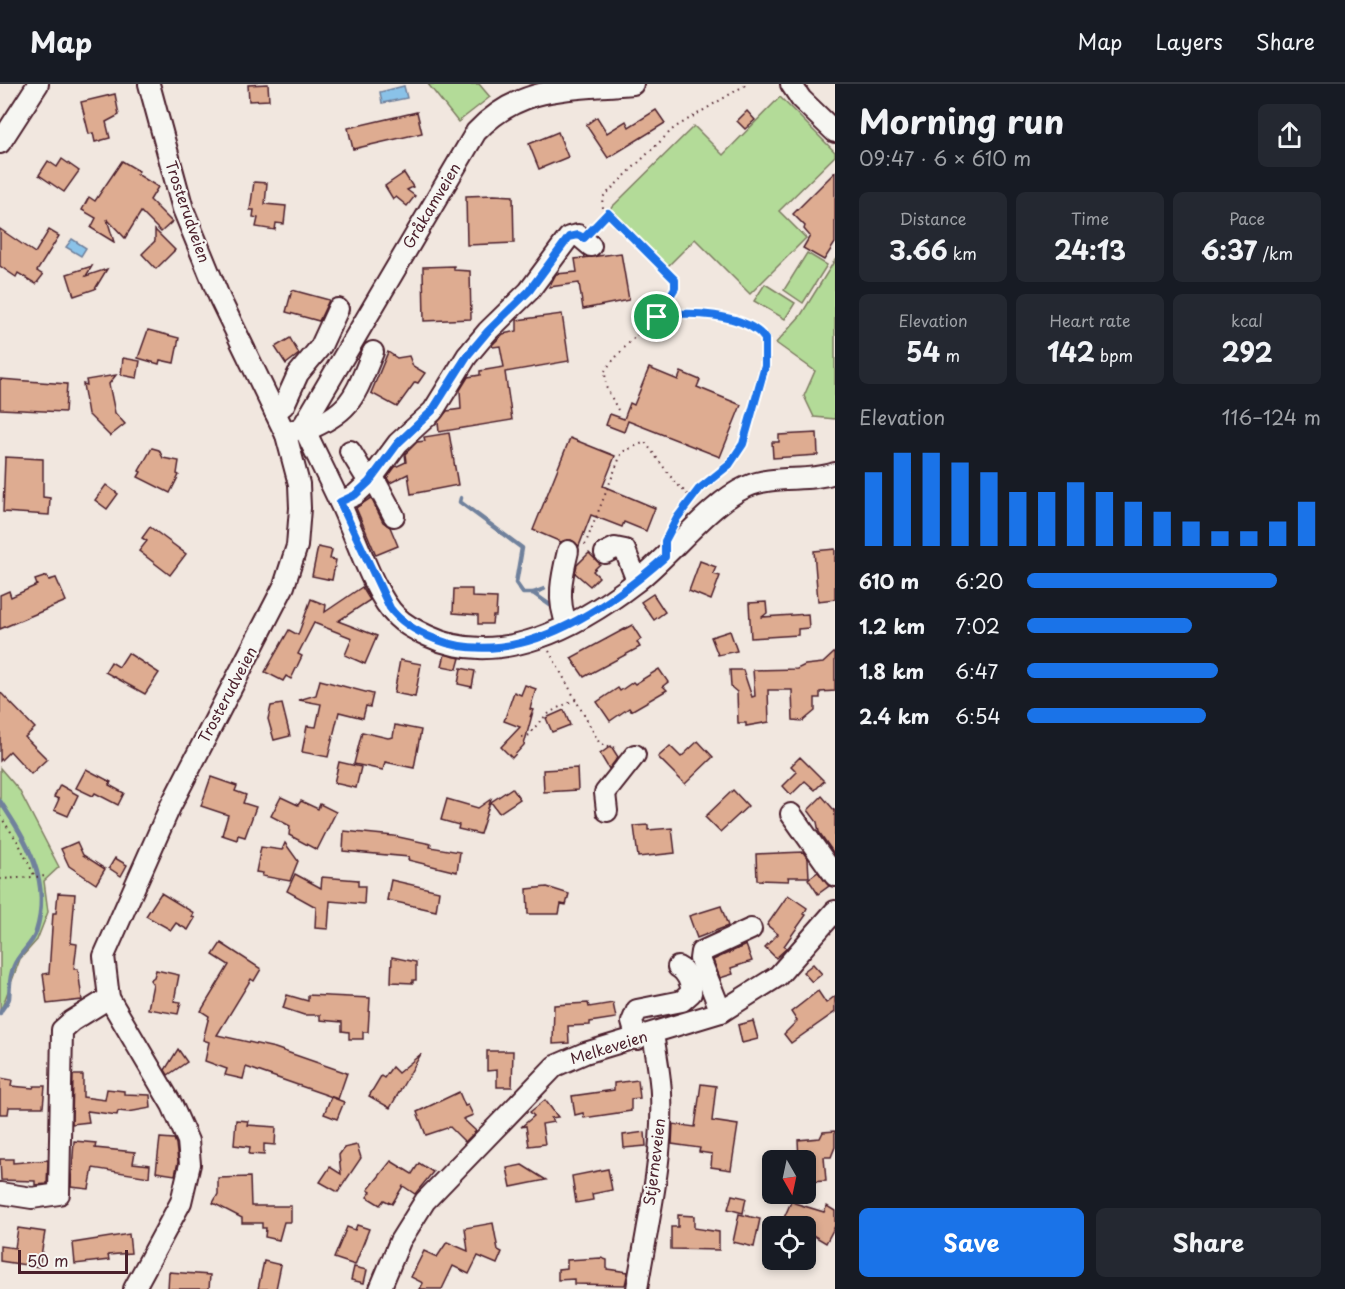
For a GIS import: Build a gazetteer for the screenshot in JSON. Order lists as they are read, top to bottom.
{
  "streets": {
    "street": [
      "Gråkamveien",
      "Trosterudveien",
      "Melkeveien",
      "Stjerneveien"
    ]
  },
  "crossings": [
    ["Gråkamveien", "Trosterudveien"],
    ["Melkeveien", "Stjerneveien"]
  ],
  "scale_bar": "50 m",
  "north": "bottom",
  "page": {
    "header": "Map",
    "nav": ["Map", "Layers", "Share"],
    "heading": ["Morning run", "09:47 · 6 × 610 m"],
    "stats": [
      ["Distance", "3.66 km"],
      ["Time", "24:13"],
      ["Pace", "6:37 /km"],
      ["Elevation", "54 m"],
      ["Heart rate", "142 bpm"],
      ["kcal", "292"]
    ],
    "chart": ["Elevation", "116–124 m"],
    "list": [
      {
        "name": "610 m",
        "note": "6:20"
      },
      {
        "name": "1.2 km",
        "note": "7:02"
      },
      {
        "name": "1.8 km",
        "note": "6:47"
      },
      {
        "name": "2.4 km",
        "note": "6:54"
      }
    ],
    "buttons": ["Save", "Share"],
    "scale": "50 m"
  }
}
